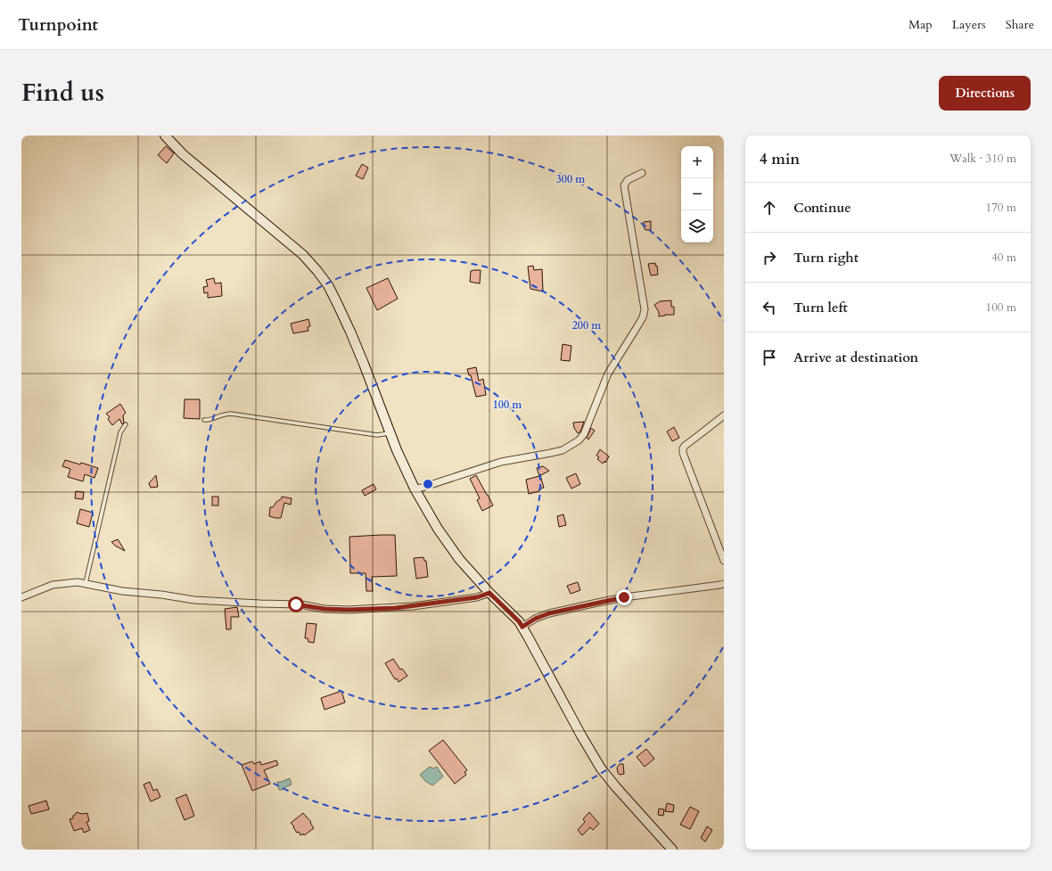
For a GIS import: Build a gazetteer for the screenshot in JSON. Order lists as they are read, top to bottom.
{
  "page": {
    "header": "Turnpoint",
    "nav": ["Map", "Layers", "Share"],
    "title": "Find us",
    "buttons": "Directions",
    "heading": ["4 min", "Walk · 310 m"],
    "map_buttons": ["+", "−"],
    "list": [
      ["Continue", "170 m"],
      ["Turn right", "40 m"],
      ["Turn left", "100 m"],
      "Arrive at destination"
    ]
  },
  "rings": ["300 m", "200 m", "100 m"]
}
